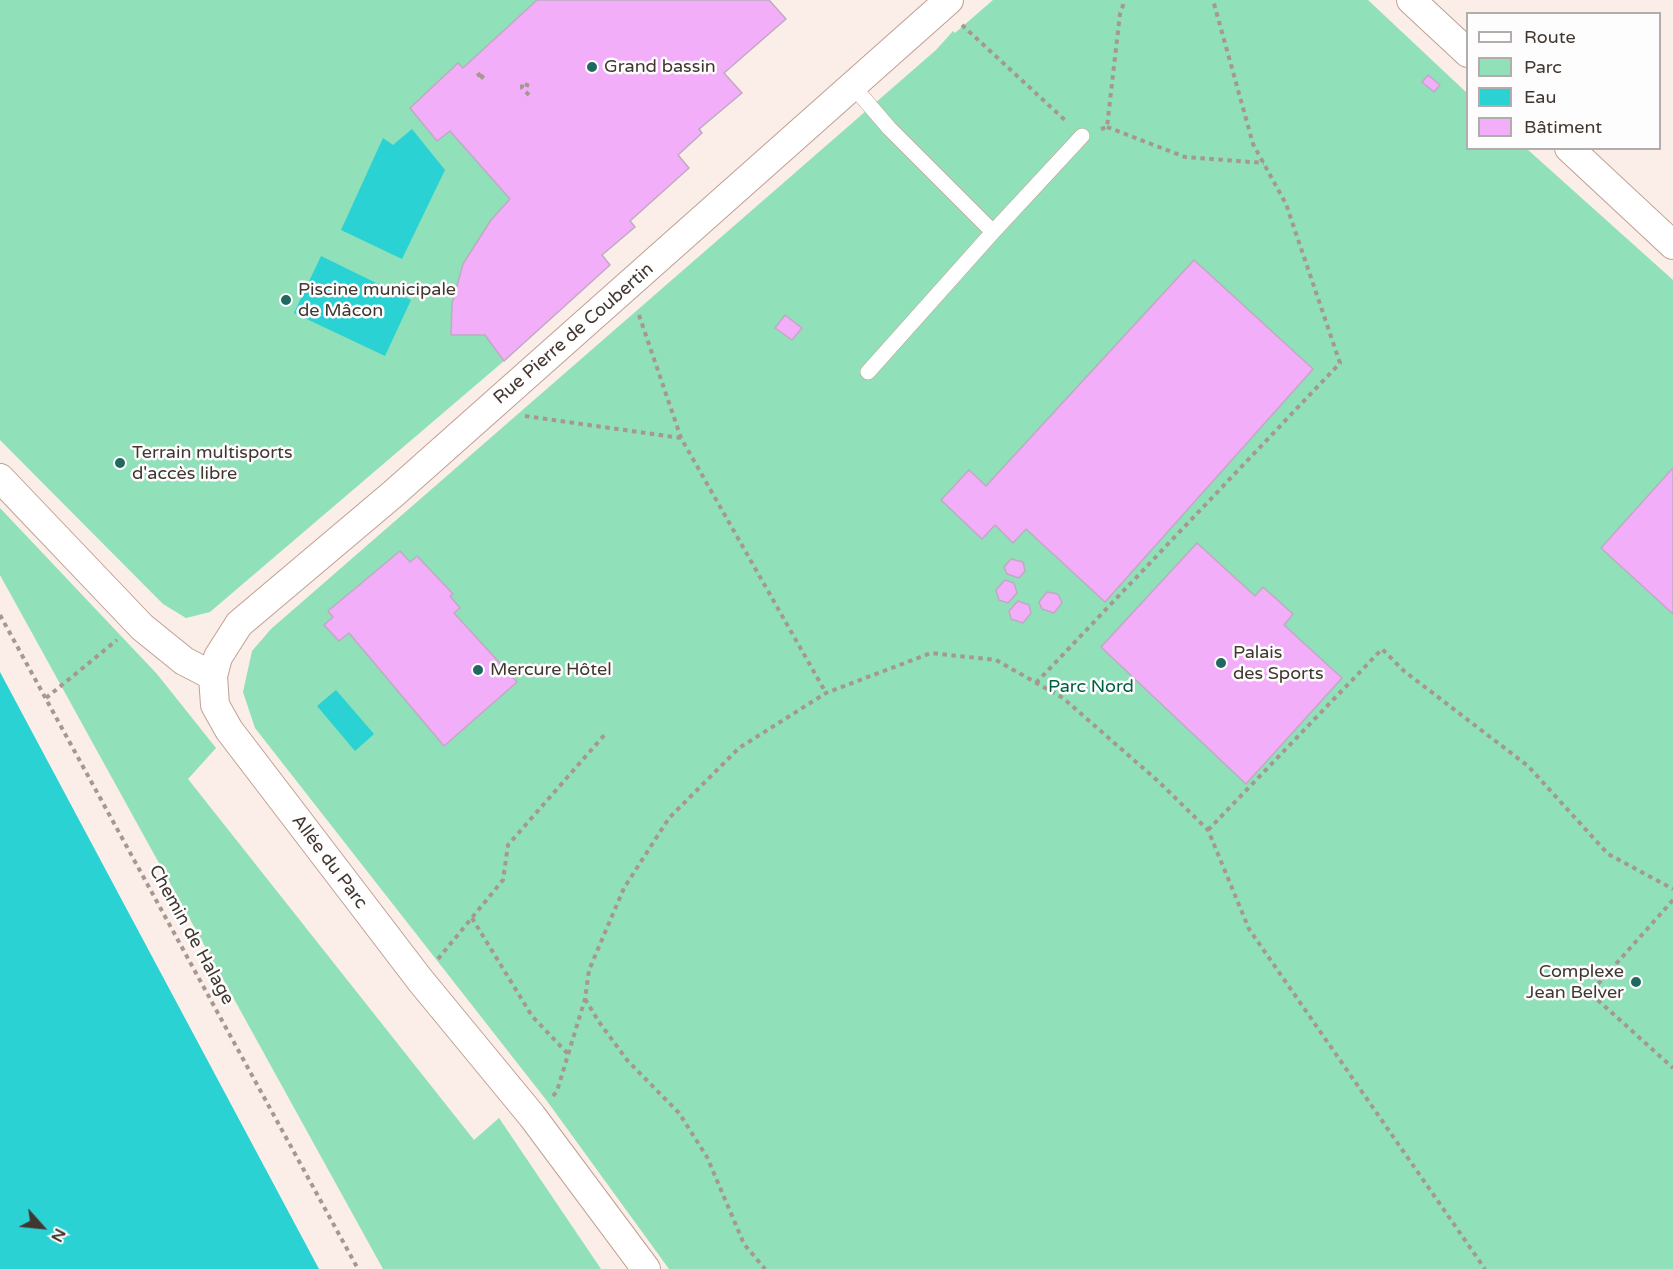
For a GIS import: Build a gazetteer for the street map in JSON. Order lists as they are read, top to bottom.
{
  "streets": {
    "street": ["Rue Pierre de Coubertin", "Allée du Parc"],
    "path": ["Chemin de Halage"]
  },
  "crossings": [
    ["Rue Pierre de Coubertin", "Allée du Parc"]
  ],
  "parks": ["Parc Nord"],
  "places": [
    "Grand bassin",
    "Piscine municipale de Mâcon",
    "Terrain multisports d'accès libre",
    "Palais des Sports",
    "Mercure Hôtel",
    "Complexe Jean Belver"
  ],
  "legend": [
    "Route",
    "Parc",
    "Eau",
    "Bâtiment"
  ],
  "north": "bottom right"
}
